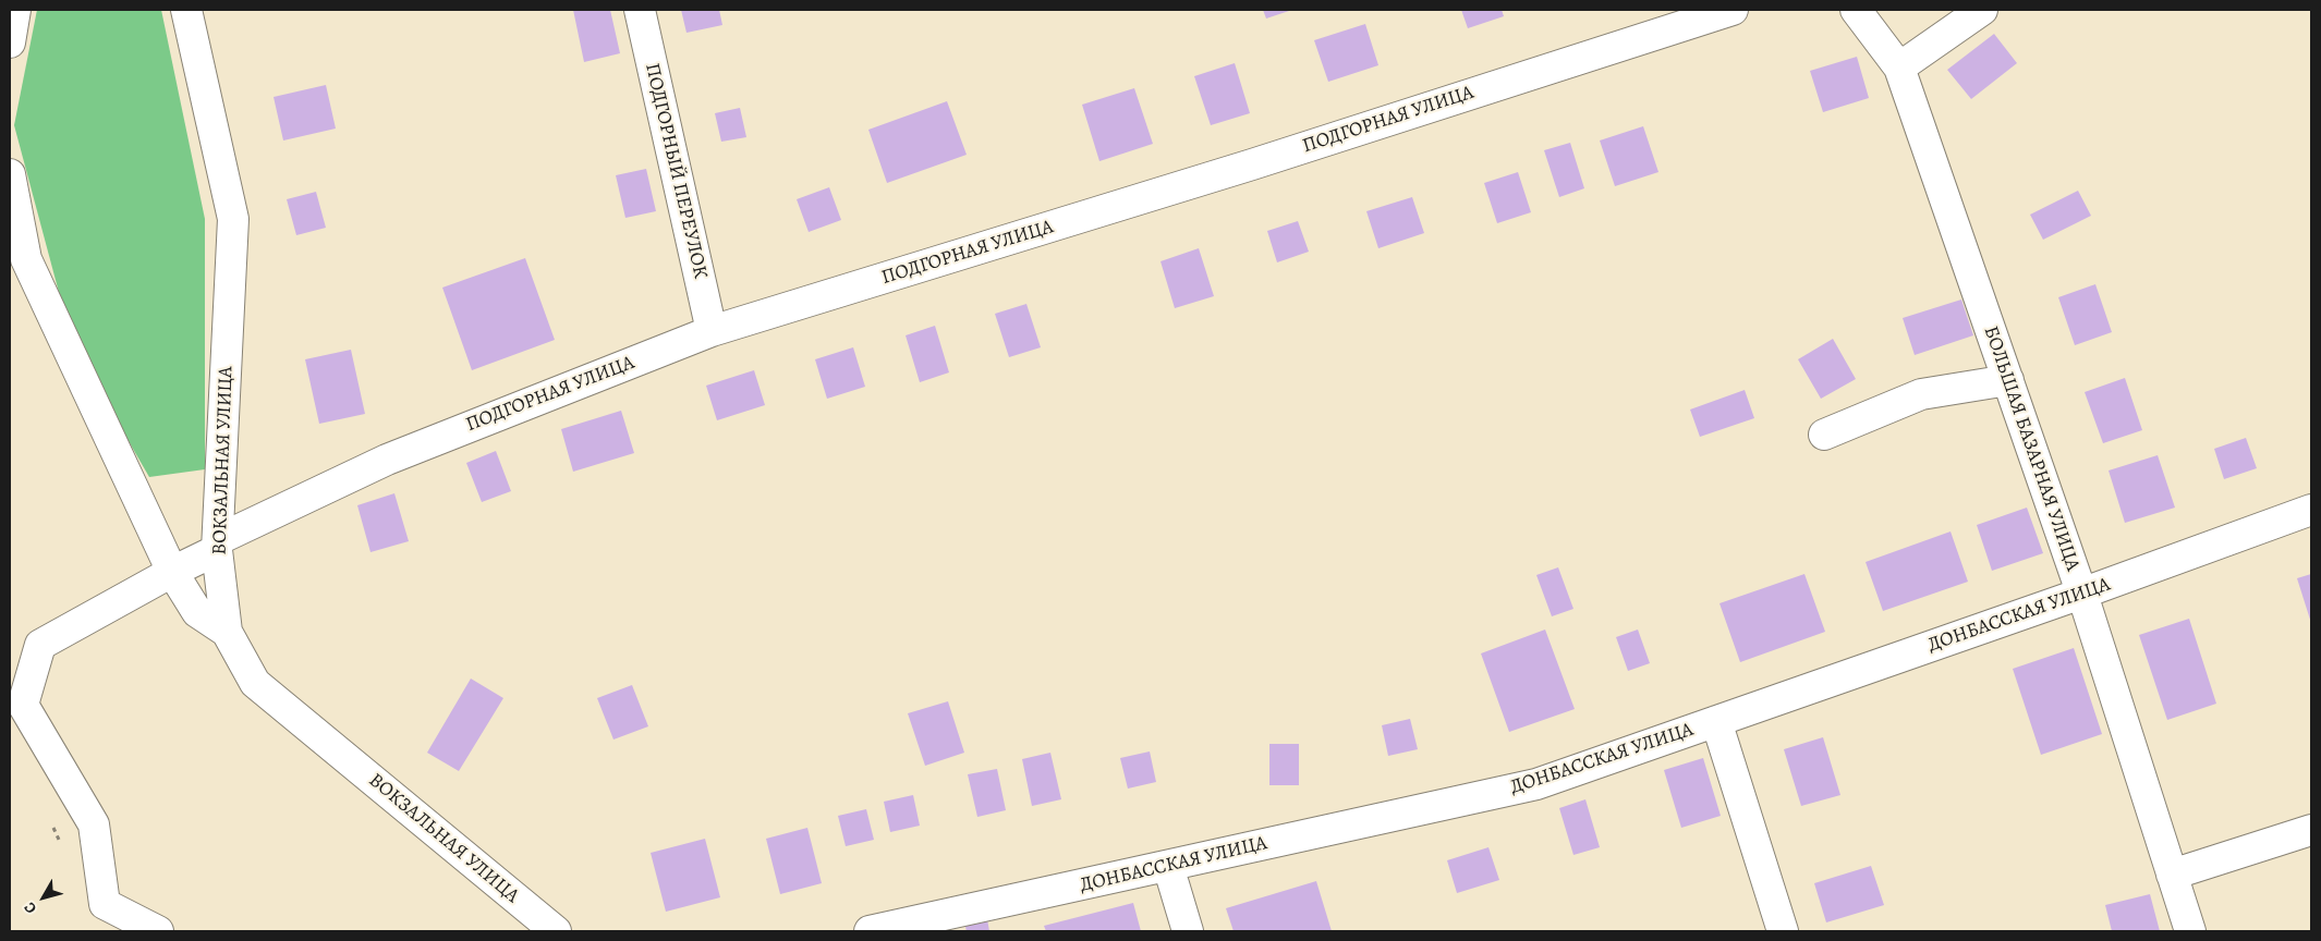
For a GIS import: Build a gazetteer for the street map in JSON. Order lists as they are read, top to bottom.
{
  "streets": {
    "street": [
      "ПОДГОРНАЯ УЛИЦА",
      "ПОДГОРНЫЙ ПЕРЕУЛОК",
      "БОЛЬШАЯ БАЗАРНАЯ УЛИЦА",
      "ВОКЗАЛЬНАЯ УЛИЦА",
      "ДОНБАССКАЯ УЛИЦА"
    ]
  },
  "crossings": [
    ["ПОДГОРНАЯ УЛИЦА", "ПОДГОРНЫЙ ПЕРЕУЛОК"],
    ["ПОДГОРНАЯ УЛИЦА", "ВОКЗАЛЬНАЯ УЛИЦА"],
    ["БОЛЬШАЯ БАЗАРНАЯ УЛИЦА", "ДОНБАССКАЯ УЛИЦА"]
  ],
  "north": "bottom left"
}
